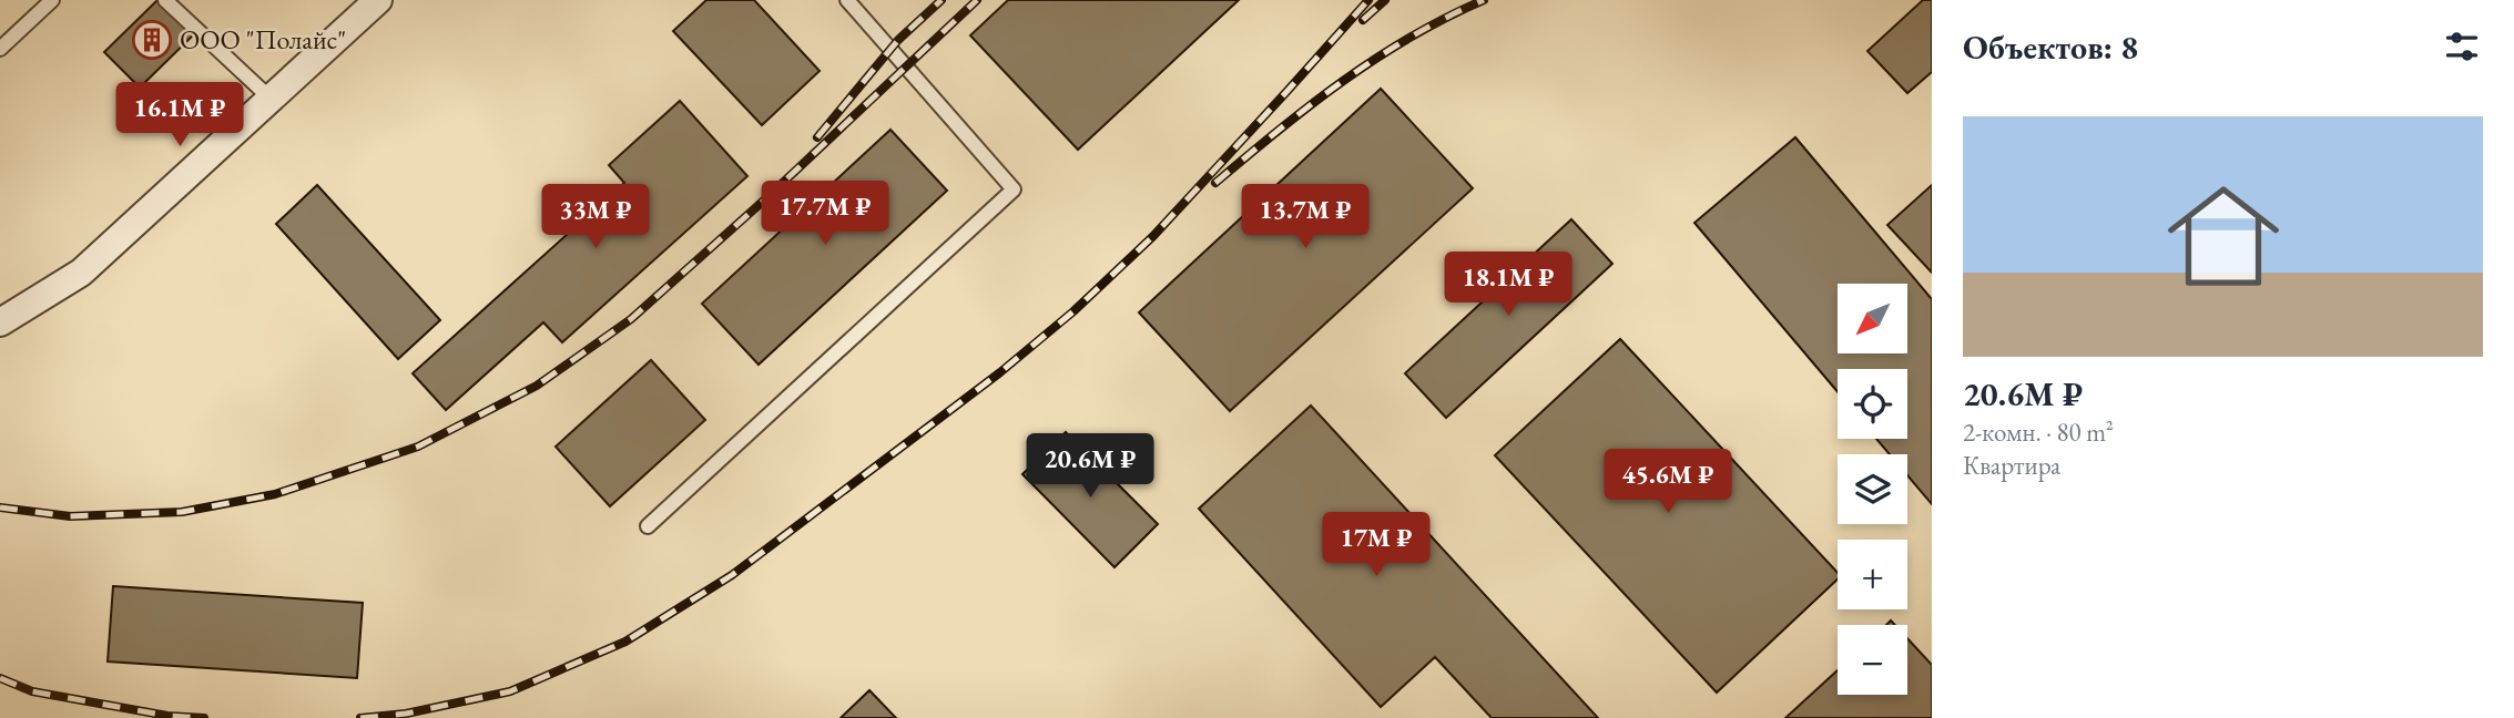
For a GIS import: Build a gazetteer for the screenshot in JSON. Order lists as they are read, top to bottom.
{
  "places": {
    "building": ["ООО \"Полайс\""]
  },
  "north": "bottom left",
  "page": {
    "heading": "Объектов: 8",
    "price": [
      "16.1M ₽",
      "17.7M ₽",
      "33M ₽",
      "13.7M ₽",
      "18.1M ₽",
      "20.6M ₽",
      "45.6M ₽",
      "17M ₽"
    ],
    "list": [
      {
        "name": "20.6M ₽",
        "note": "2-комн. · 80 m² · Квартира"
      }
    ],
    "map_buttons": ["+", "−"]
  }
}
